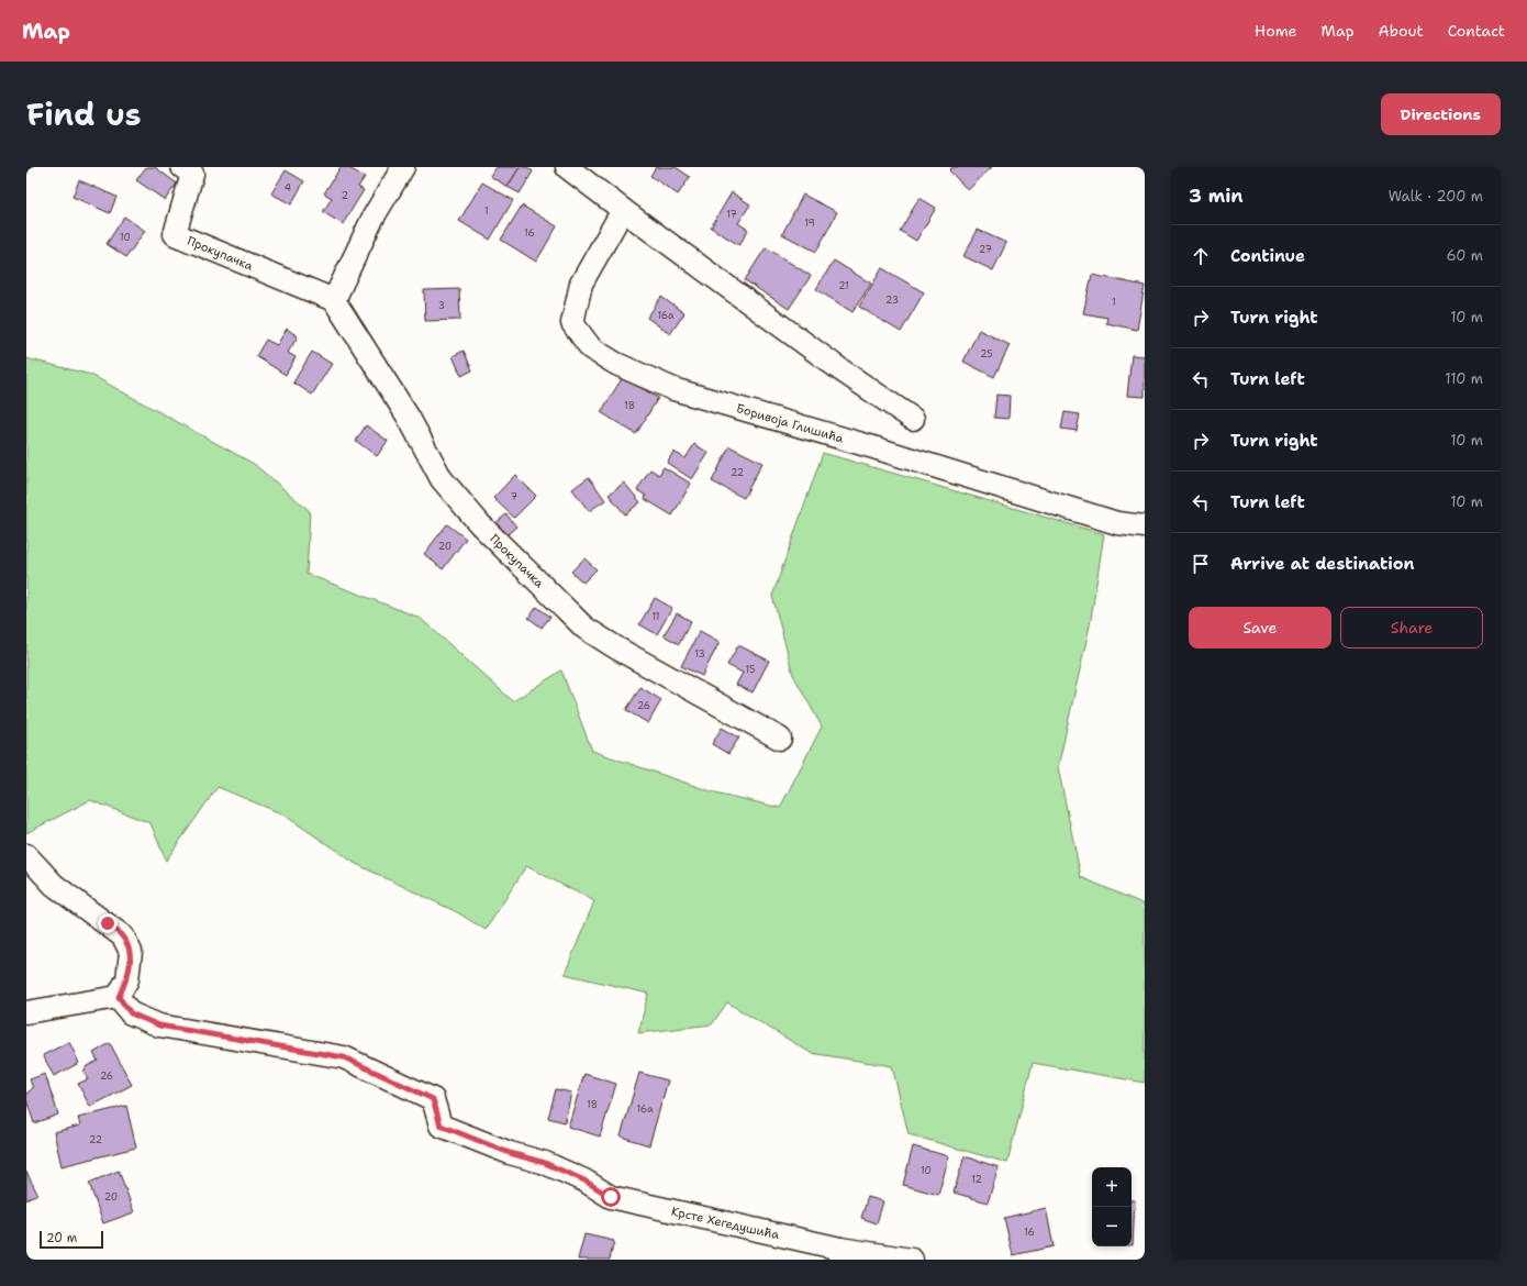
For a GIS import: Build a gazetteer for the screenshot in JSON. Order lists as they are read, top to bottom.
{
  "streets": {
    "street": ["Прокупачка", "Боривоја Глишића", "Крсте Хегедушића"]
  },
  "house_numbers": [
    "4",
    "2",
    "1",
    "17",
    "19",
    "16",
    "10",
    "27",
    "21",
    "23",
    "1",
    "3",
    "16a",
    "25",
    "18",
    "22",
    "7",
    "20",
    "11",
    "13",
    "15",
    "26",
    "26",
    "18",
    "16a",
    "22",
    "10",
    "12",
    "20",
    "16"
  ],
  "scale_bar": "20 m",
  "page": {
    "header": "Map",
    "nav": [
      "Home",
      "Map",
      "About",
      "Contact"
    ],
    "title": "Find us",
    "buttons": [
      "Directions",
      ["Save", "Share"]
    ],
    "heading": ["3 min", "Walk · 200 m"],
    "list": [
      ["Continue", "60 m"],
      ["Turn right", "10 m"],
      ["Turn left", "110 m"],
      ["Turn right", "10 m"],
      ["Turn left", "10 m"],
      "Arrive at destination"
    ],
    "map_buttons": ["+", "−"],
    "scale": "20 m"
  }
}
